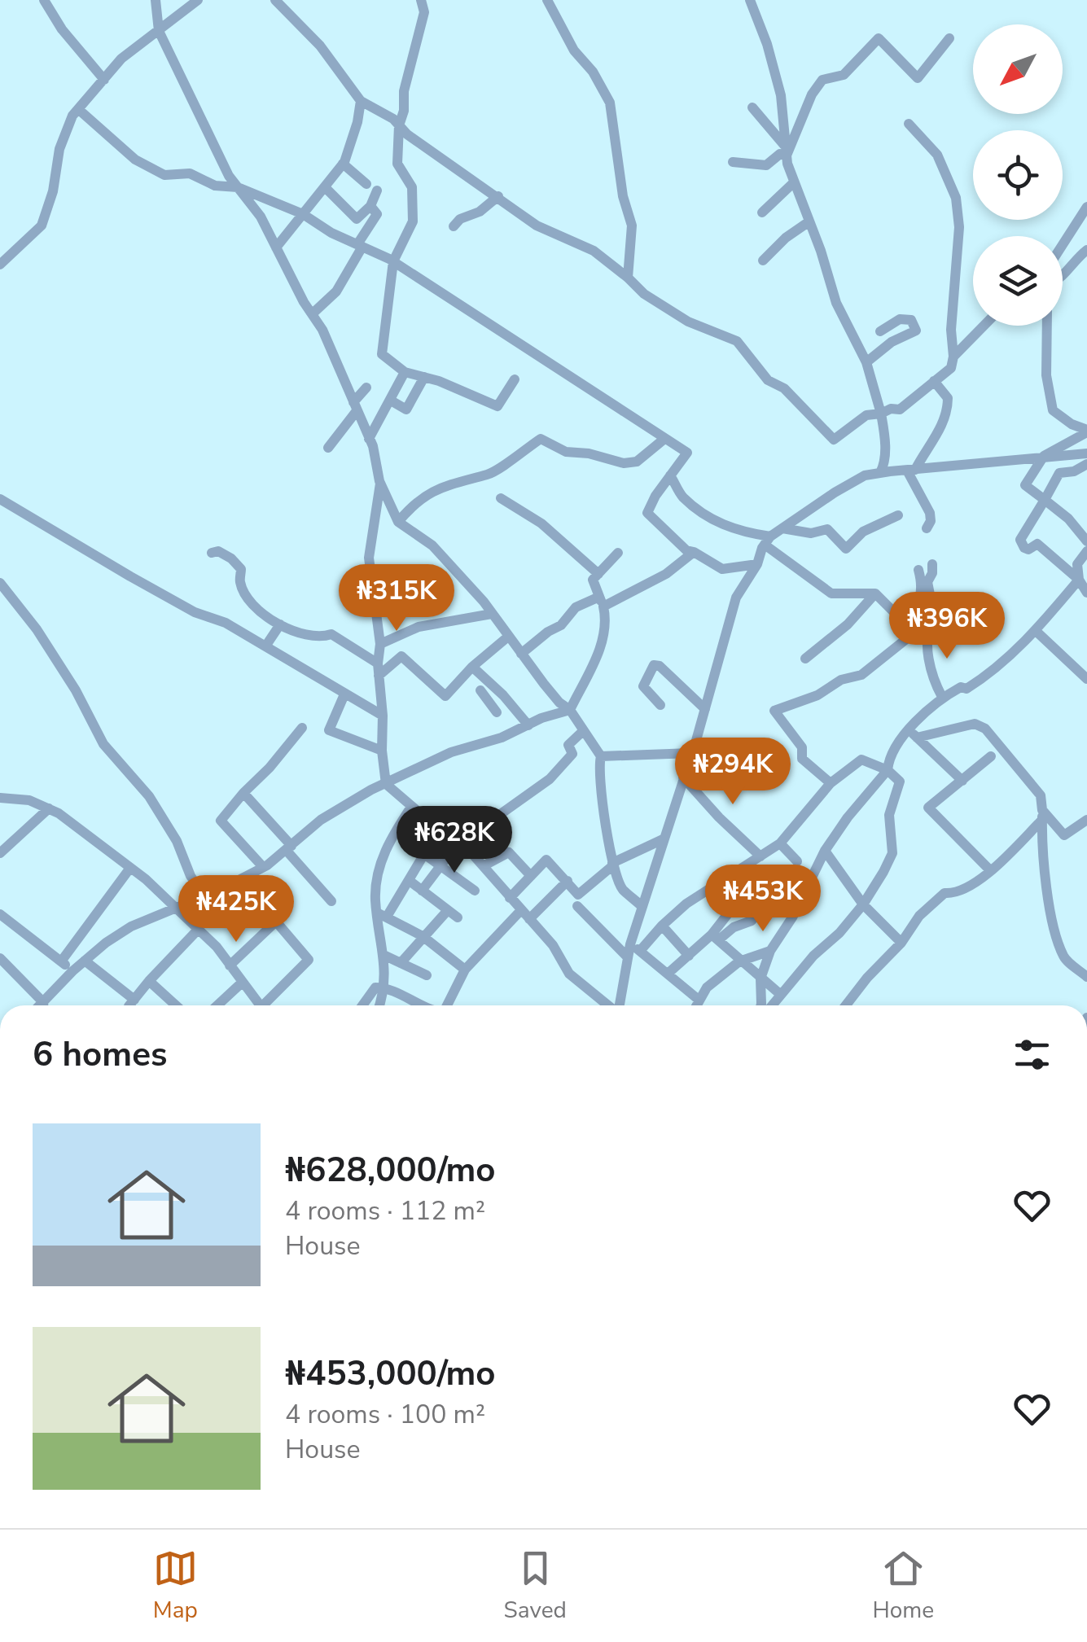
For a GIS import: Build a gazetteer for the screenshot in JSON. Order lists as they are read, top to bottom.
{
  "north": "bottom left",
  "page": {
    "price": [
      "₦315K",
      "₦396K",
      "₦294K",
      "₦628K",
      "₦453K",
      "₦425K"
    ],
    "heading": "6 homes",
    "list": [
      {
        "name": "₦628,000/mo",
        "note": "4 rooms · 112 m² · House"
      },
      {
        "name": "₦453,000/mo",
        "note": "4 rooms · 100 m² · House"
      }
    ],
    "tabs": ["Map", "Saved", "Home"]
  }
}
